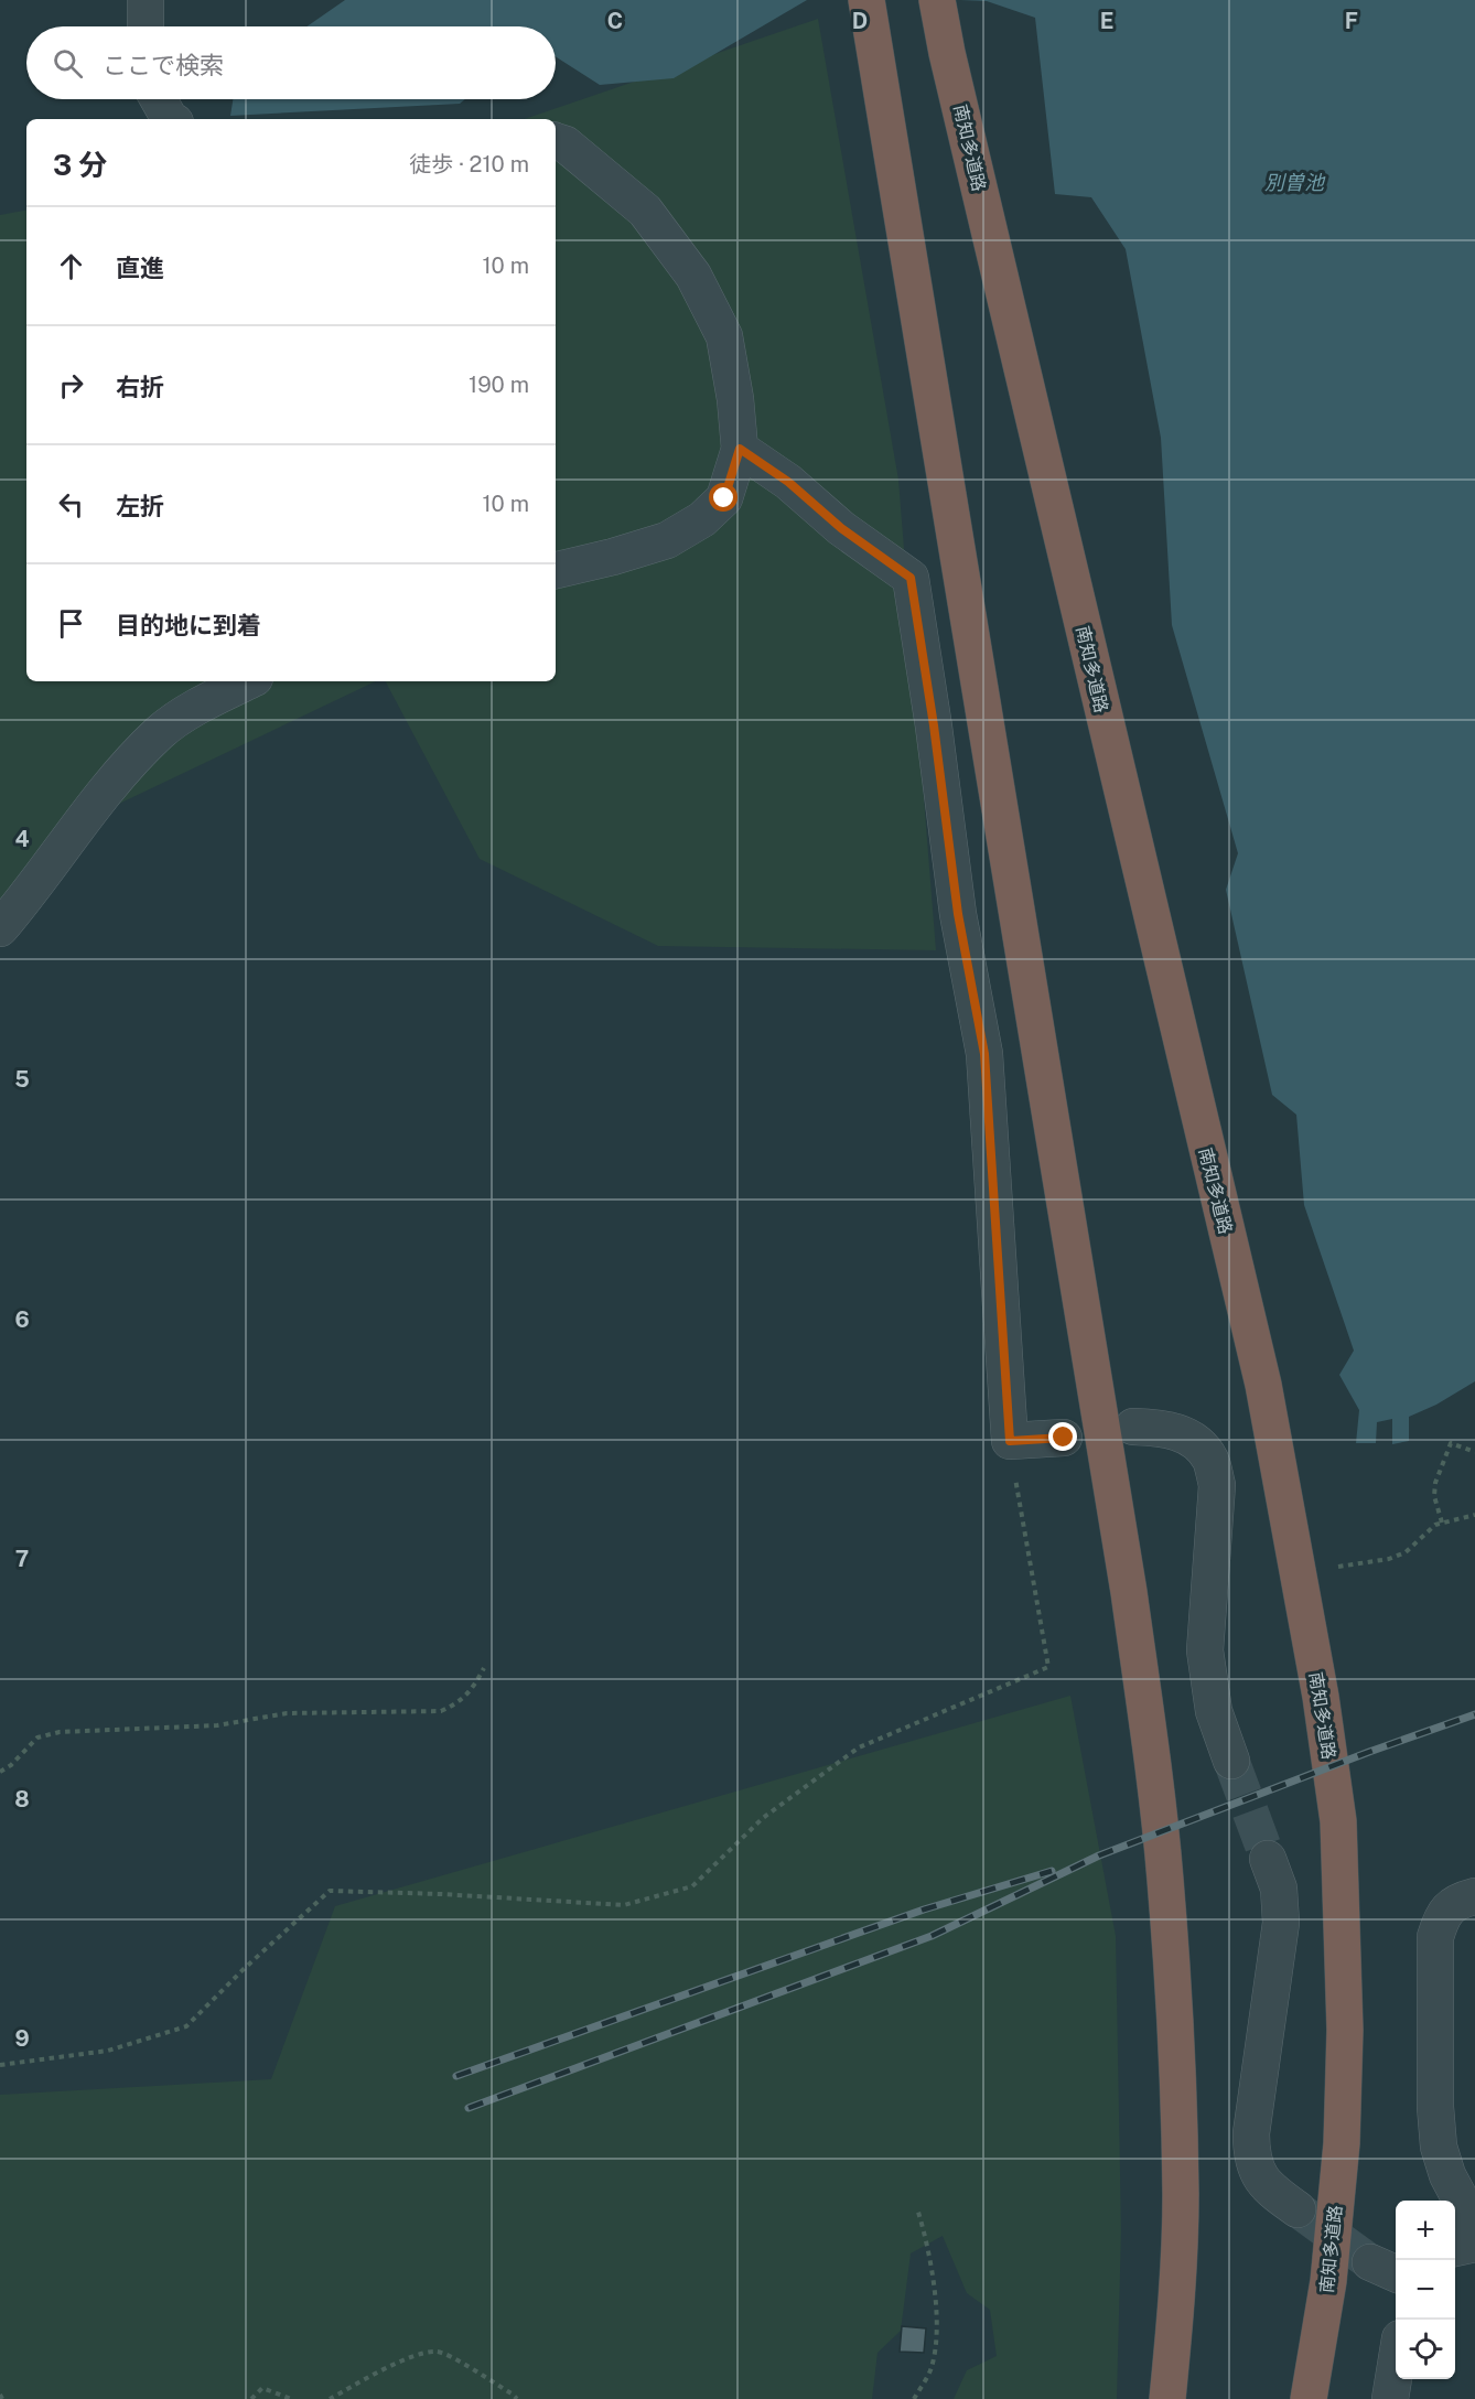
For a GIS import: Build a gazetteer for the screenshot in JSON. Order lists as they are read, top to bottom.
{
  "streets": {
    "highway": ["南知多道路"]
  },
  "water": ["別曽池"],
  "page": {
    "search": "ここで検索",
    "heading": ["3 分", "徒歩 · 210 m"],
    "list": [
      ["直進", "10 m"],
      ["右折", "190 m"],
      ["左折", "10 m"],
      "目的地に到着"
    ],
    "map_buttons": ["+", "−"]
  },
  "grid": {
    "columns": [
      "C",
      "D",
      "E",
      "F"
    ],
    "rows": [
      "4",
      "5",
      "6",
      "7",
      "8",
      "9"
    ]
  }
}
